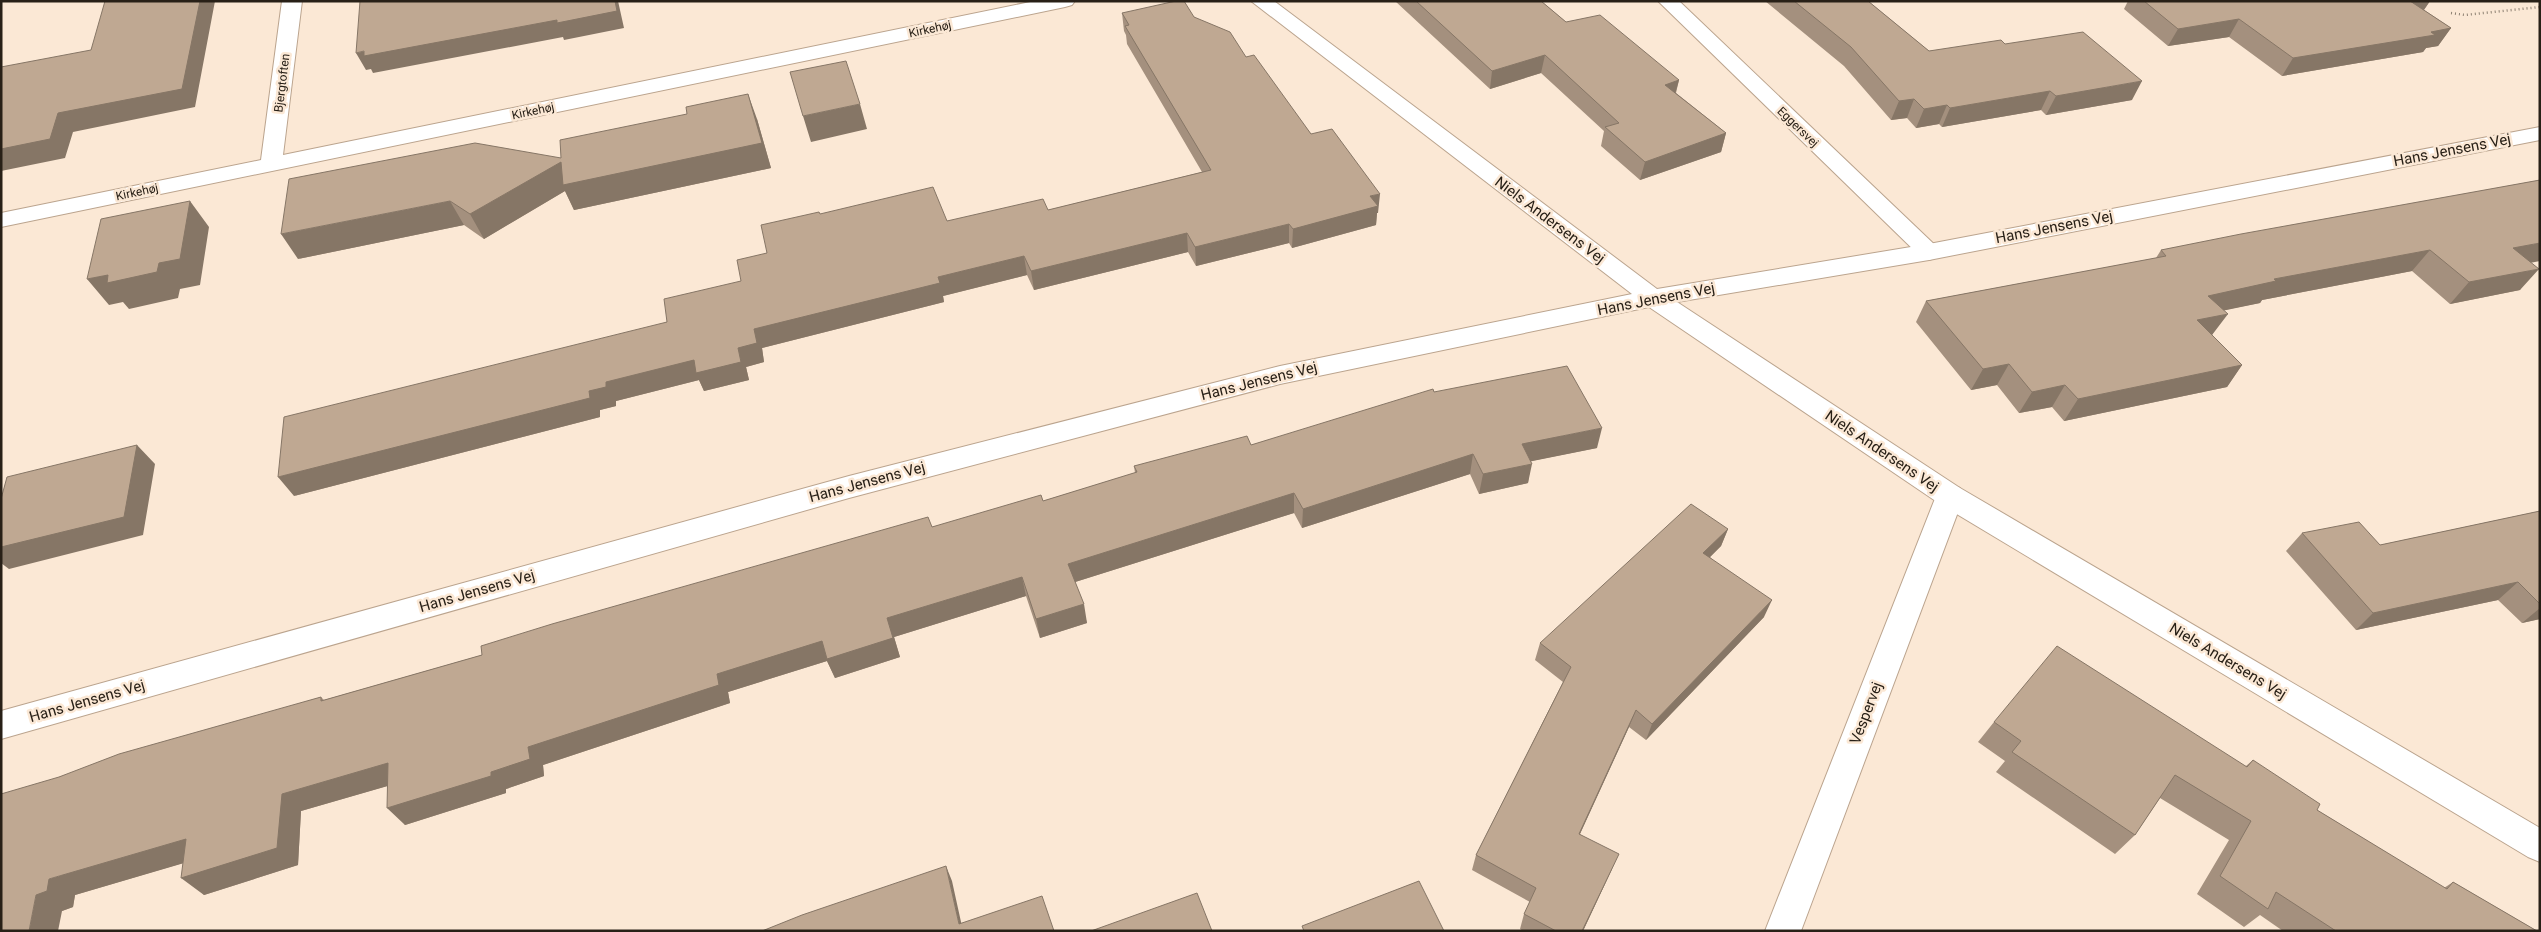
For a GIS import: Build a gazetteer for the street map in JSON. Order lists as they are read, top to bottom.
{
  "streets": {
    "street": [
      "Kirkehøj",
      "Bjergtoften",
      "Eggersvej",
      "Hans Jensens Vej",
      "Niels Andersens Vej",
      "Vespervej"
    ]
  },
  "crossings": [
    ["Kirkehøj", "Bjergtoften"],
    ["Eggersvej", "Hans Jensens Vej"],
    ["Hans Jensens Vej", "Niels Andersens Vej"],
    ["Niels Andersens Vej", "Vespervej"]
  ]
}
